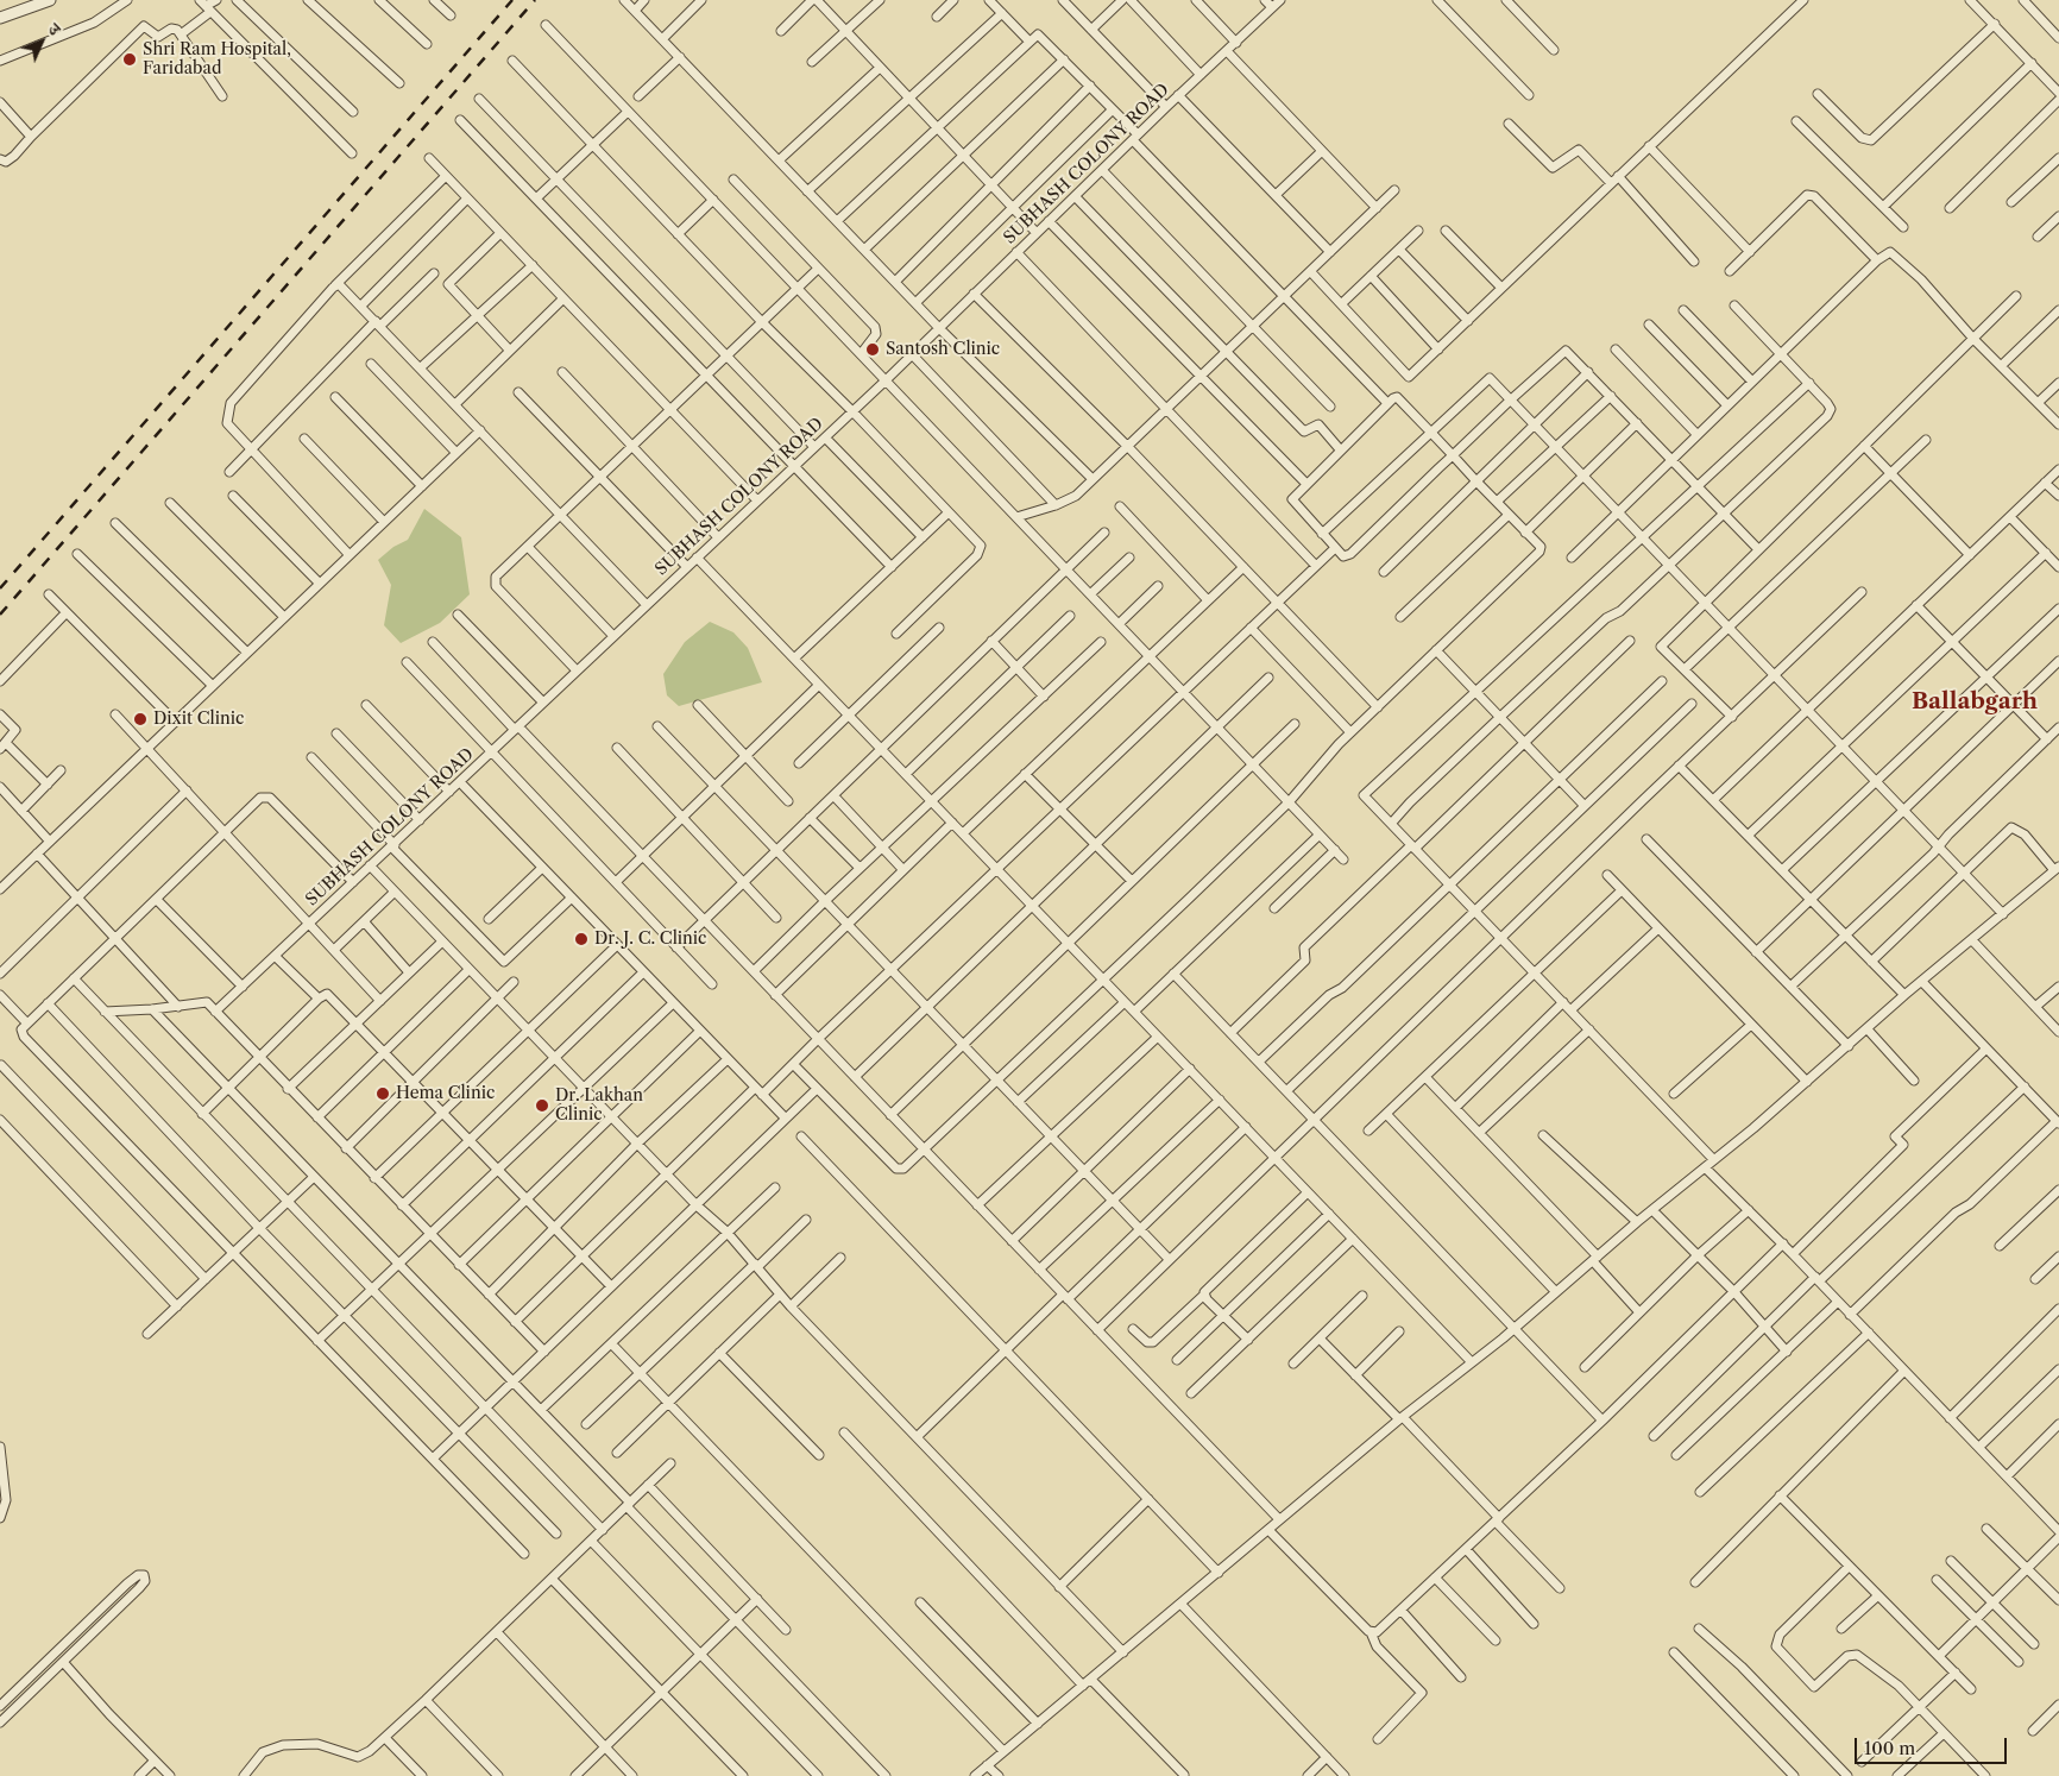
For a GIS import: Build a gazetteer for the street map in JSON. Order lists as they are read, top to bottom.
{
  "streets": {
    "street": ["SUBHASH COLONY ROAD"]
  },
  "districts": ["Ballabgarh"],
  "places": [
    "Shri Ram Hospital, Faridabad",
    "Santosh Clinic",
    "Dixit Clinic",
    "Dr. J. C. Clinic",
    "Hema Clinic",
    "Dr. Lakhan Clinic"
  ],
  "scale_bar": "100 m",
  "north": "top right"
}
